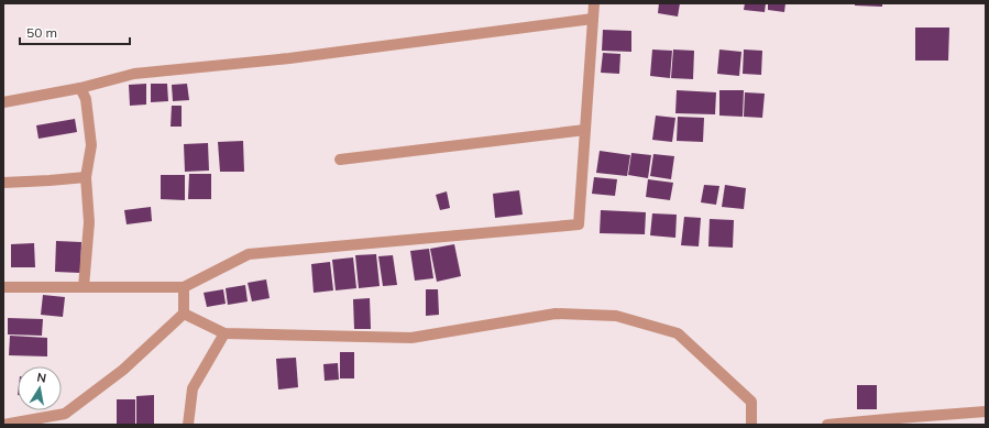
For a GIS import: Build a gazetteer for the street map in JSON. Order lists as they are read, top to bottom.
{
  "scale_bar": "50 m",
  "north": "top"
}
